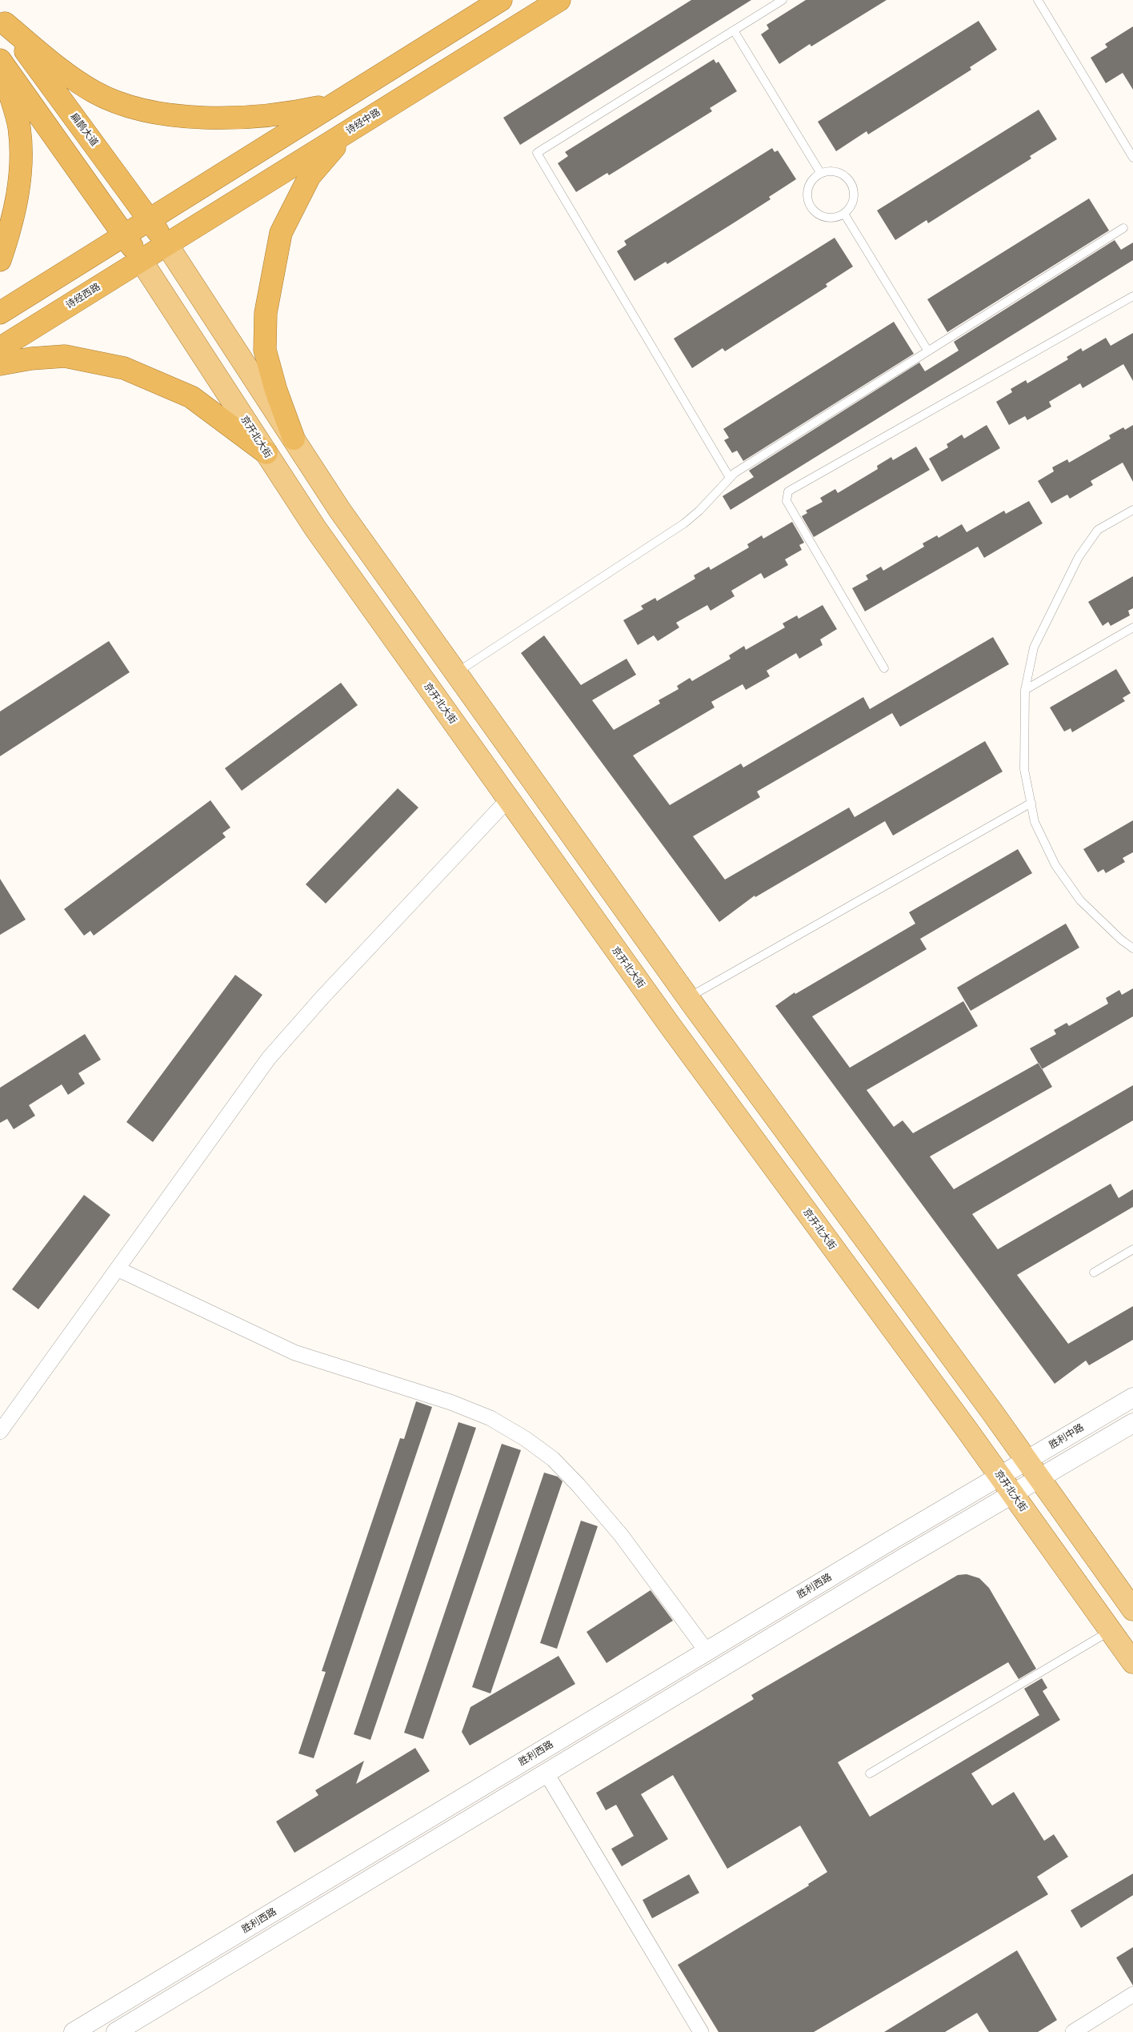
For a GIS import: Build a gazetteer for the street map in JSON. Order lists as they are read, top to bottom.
{
  "streets": {
    "highway": ["诗经中路", "扁鹊大道", "诗经西路"],
    "main road": ["京开北大街"],
    "street": ["胜利中路", "胜利西路"]
  },
  "crossings": [
    ["诗经中路", "扁鹊大道"],
    ["诗经中路", "诗经西路"],
    ["扁鹊大道", "诗经西路"],
    ["诗经西路", "京开北大街"],
    ["京开北大街", "胜利中路"],
    ["京开北大街", "胜利西路"],
    ["胜利中路", "胜利西路"]
  ]
}
